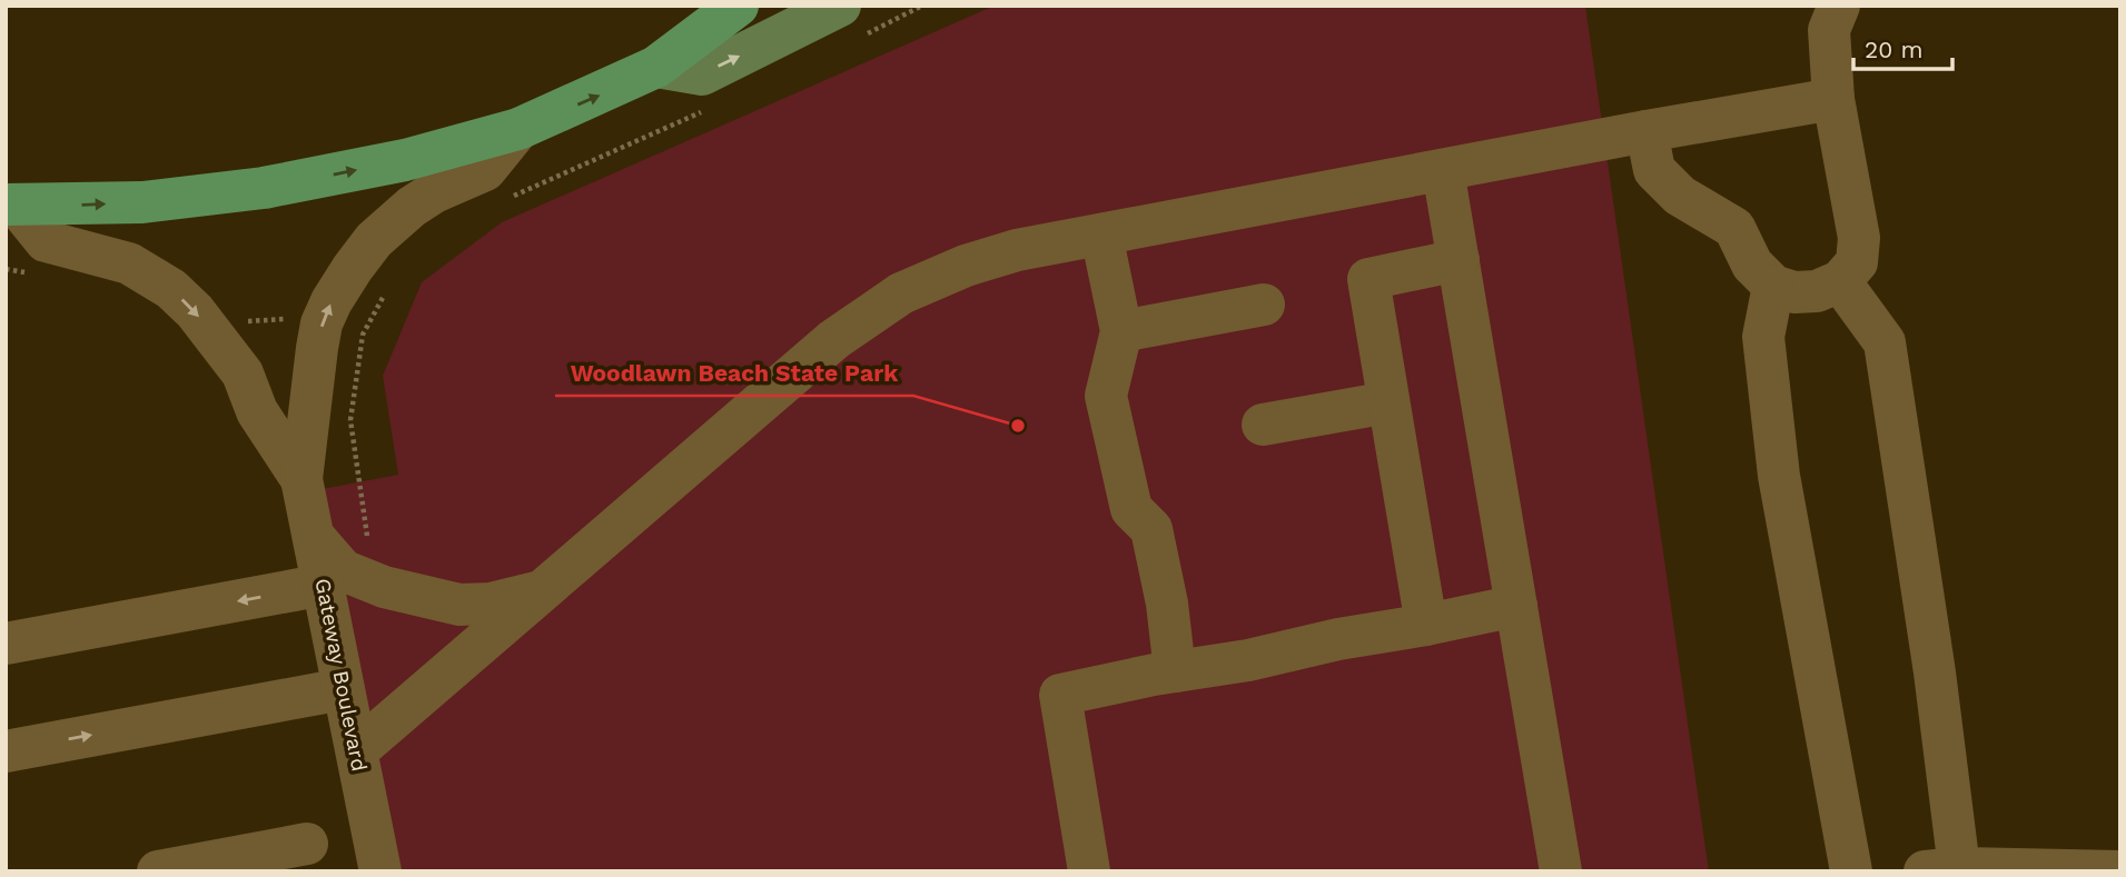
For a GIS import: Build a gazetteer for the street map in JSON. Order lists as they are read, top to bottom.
{
  "streets": {
    "street": ["Gateway Boulevard"]
  },
  "places": ["Woodlawn Beach State Park"],
  "scale_bar": "20 m"
}
